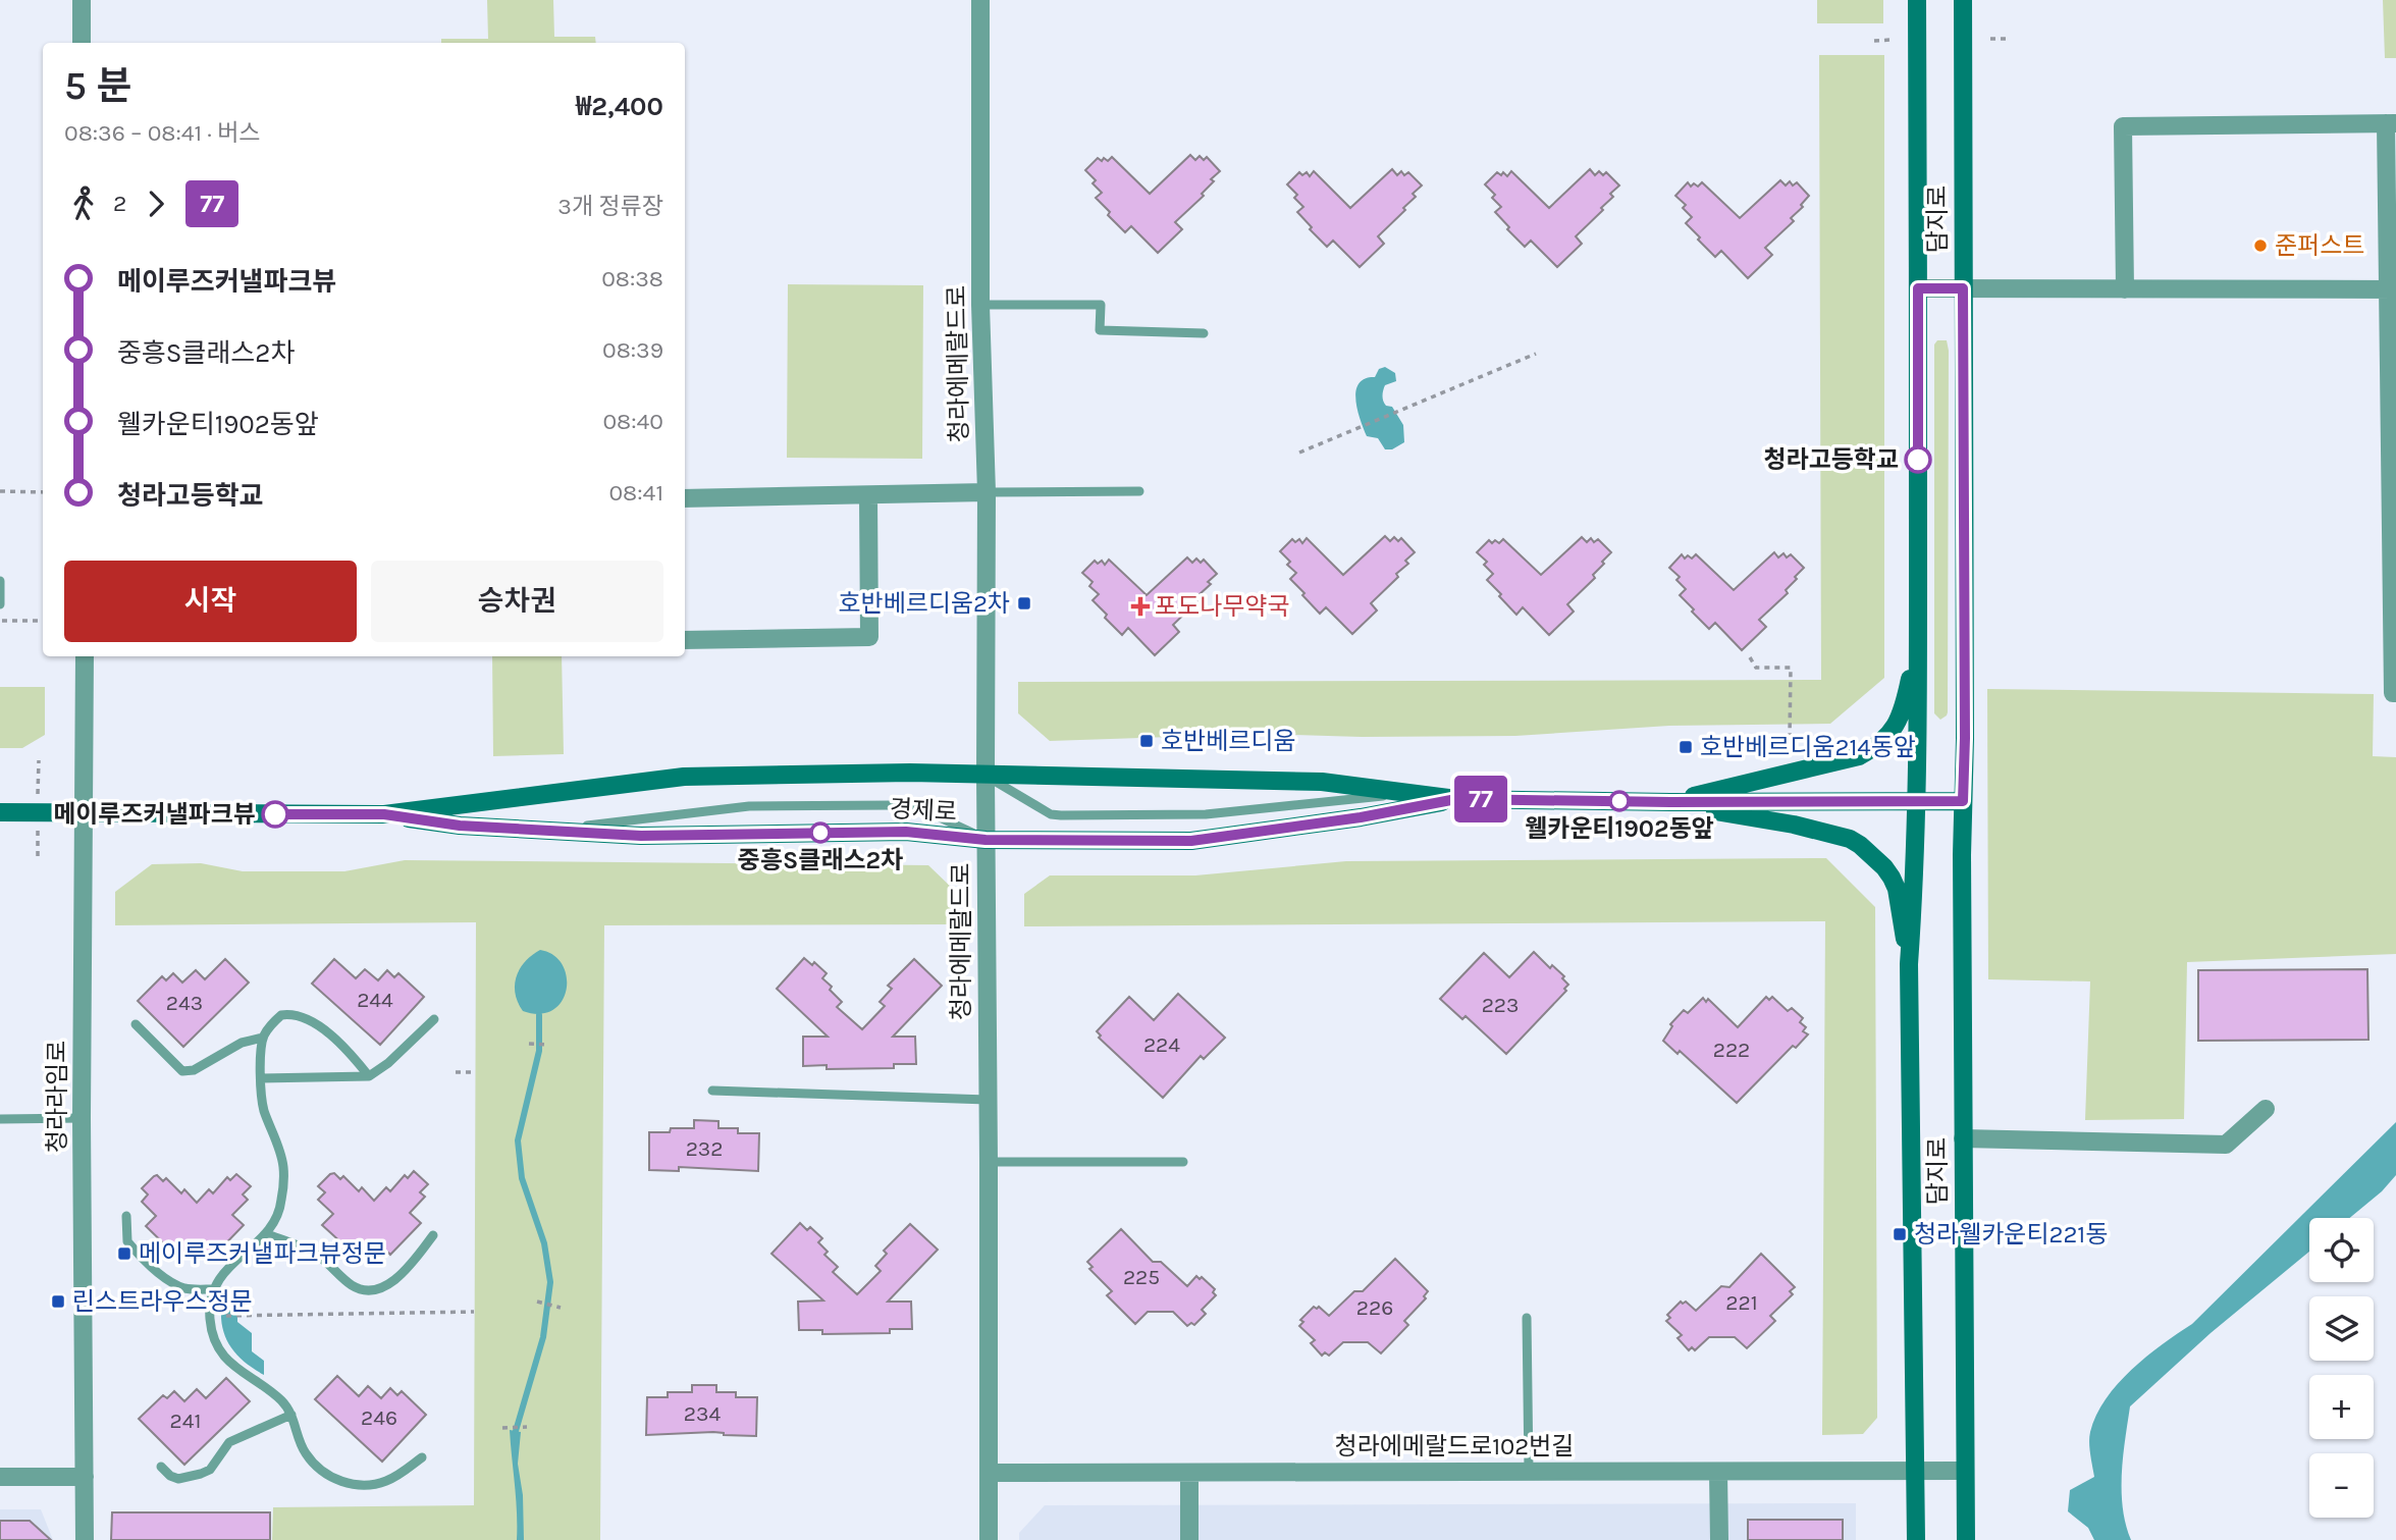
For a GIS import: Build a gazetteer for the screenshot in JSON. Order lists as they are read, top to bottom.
{
  "streets": {
    "main road": ["담지로", "경제로"],
    "street": ["청라에메랄드로", "청라라임로", "청라에메랄드로102번길"]
  },
  "crossings": [
    ["담지로", "경제로"],
    ["담지로", "청라에메랄드로102번길"],
    ["청라에메랄드로", "경제로"],
    ["청라에메랄드로", "청라에메랄드로102번길"],
    ["경제로", "청라라임로"]
  ],
  "places": {
    "other": [
      "준퍼스트",
      "청라고등학교",
      "웰카운티1902동앞",
      "메이루즈커낼파크뷰",
      "중흥S클래스2차"
    ],
    "transit": [
      "호반베르디움2차",
      "호반베르디움",
      "호반베르디움214동앞",
      "청라웰카운티221동",
      "메이루즈커낼파크뷰정문",
      "린스트라우스정문"
    ],
    "health": ["포도나무약국"]
  },
  "lines": ["bus line 77"],
  "house_numbers": [
    "244",
    "243",
    "223",
    "224",
    "222",
    "232",
    "225",
    "221",
    "226",
    "234",
    "246",
    "241"
  ],
  "page": {
    "on_map": "77",
    "heading": ["5 분", "08:36 – 08:41 · 버스", "₩2,400"],
    "legs": ["2", "77", "3개 정류장"],
    "list": [
      {
        "name": "메이루즈커낼파크뷰",
        "value": "08:38"
      },
      {
        "name": "중흥S클래스2차",
        "value": "08:39"
      },
      {
        "name": "웰카운티1902동앞",
        "value": "08:40"
      },
      {
        "name": "청라고등학교",
        "value": "08:41"
      }
    ],
    "buttons": ["시작", "승차권"],
    "map_buttons": ["+", "−"]
  }
}
